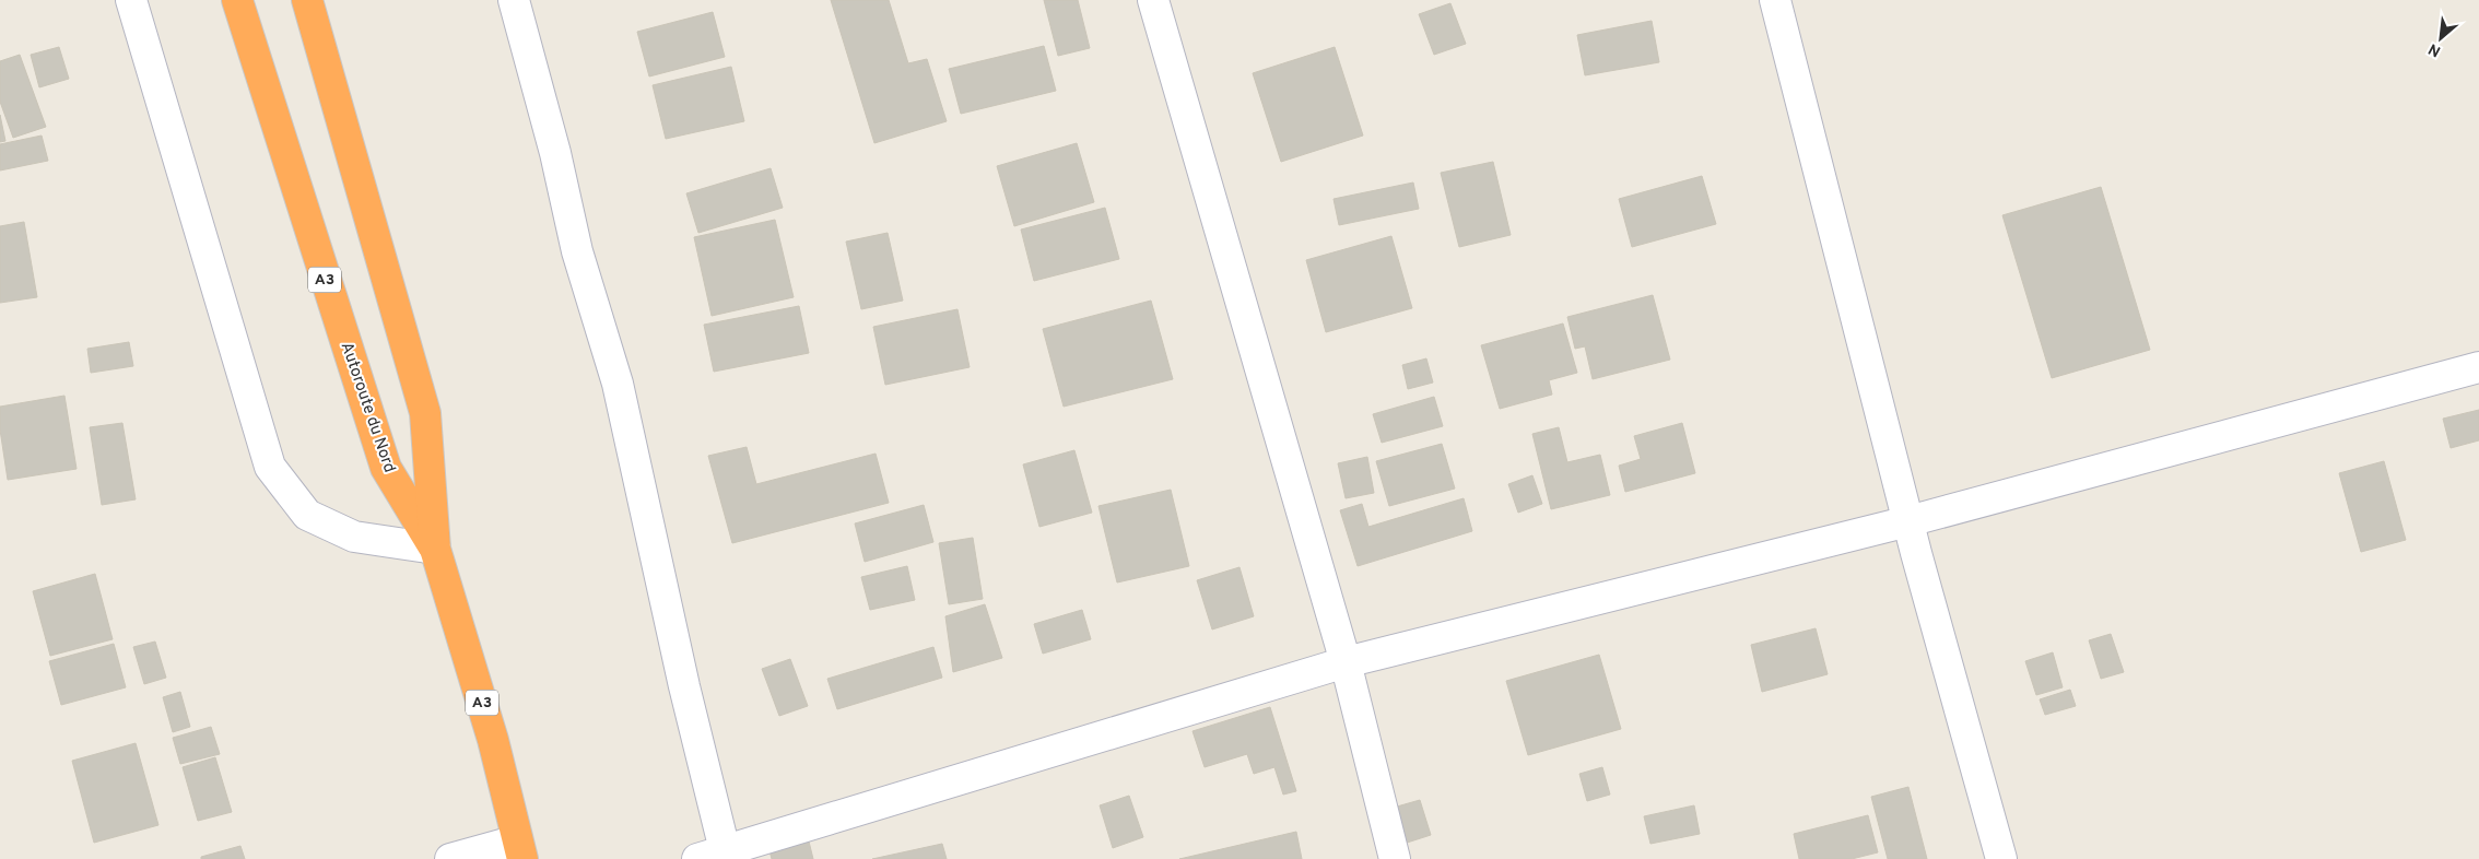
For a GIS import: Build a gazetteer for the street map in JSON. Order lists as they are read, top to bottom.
{
  "streets": {
    "highway": ["A3", "Autoroute du Nord"]
  },
  "crossings": [
    ["A3", "Autoroute du Nord"]
  ],
  "north": "bottom left"
}
